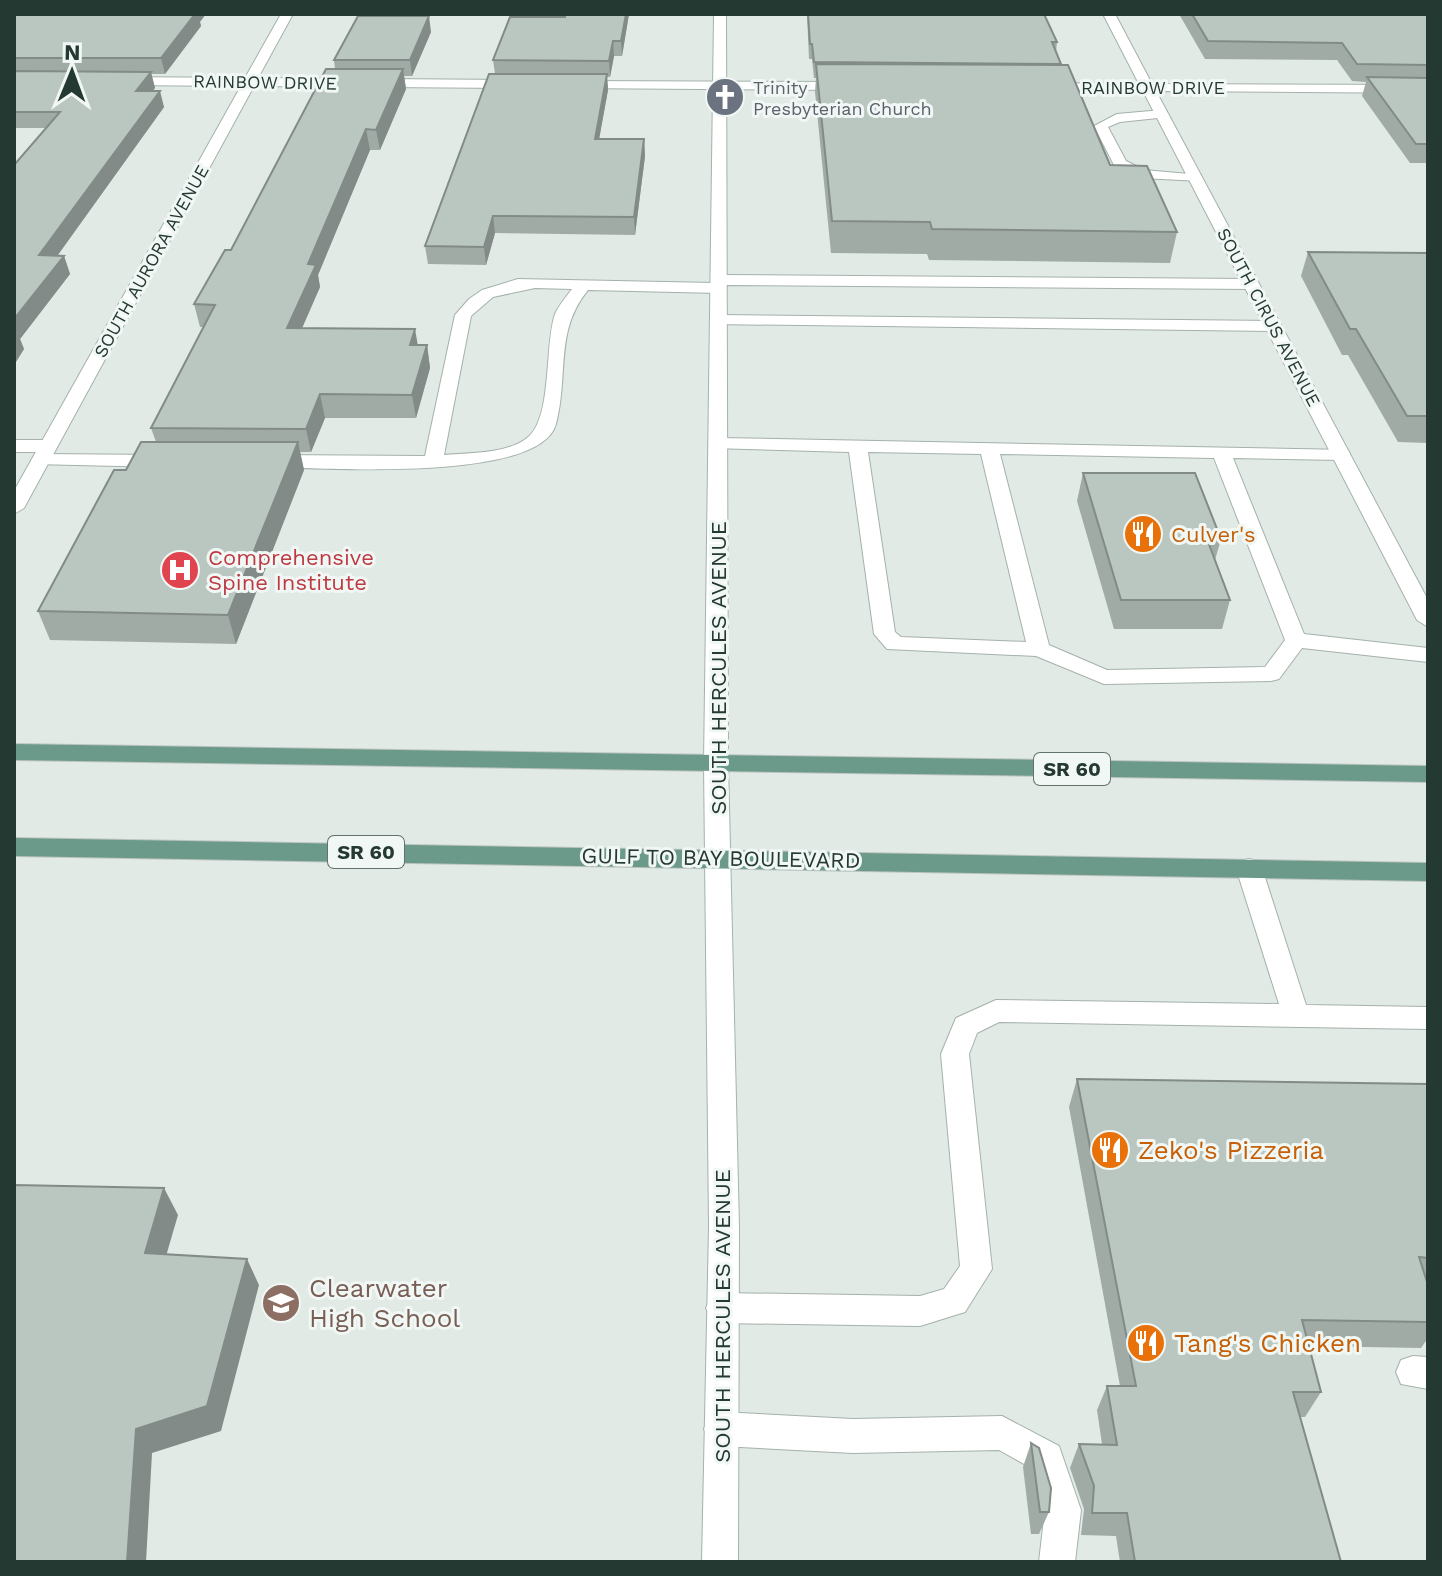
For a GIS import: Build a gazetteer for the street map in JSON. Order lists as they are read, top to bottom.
{
  "streets": {
    "main road": ["SR 60", "GULF TO BAY BOULEVARD"],
    "street": [
      "RAINBOW DRIVE",
      "SOUTH AURORA AVENUE",
      "SOUTH CIRUS AVENUE",
      "SOUTH HERCULES AVENUE"
    ]
  },
  "crossings": [
    ["RAINBOW DRIVE", "SOUTH AURORA AVENUE"],
    ["RAINBOW DRIVE", "SOUTH CIRUS AVENUE"],
    ["SOUTH HERCULES AVENUE", "SR 60"],
    ["SOUTH HERCULES AVENUE", "GULF TO BAY BOULEVARD"]
  ],
  "places": {
    "church": ["Trinity Presbyterian Church"],
    "restaurant": ["Culver's", "Zeko's Pizzeria", "Tang's Chicken"],
    "hospital": ["Comprehensive Spine Institute"],
    "school or university": ["Clearwater High School"]
  },
  "north": "top"
}
